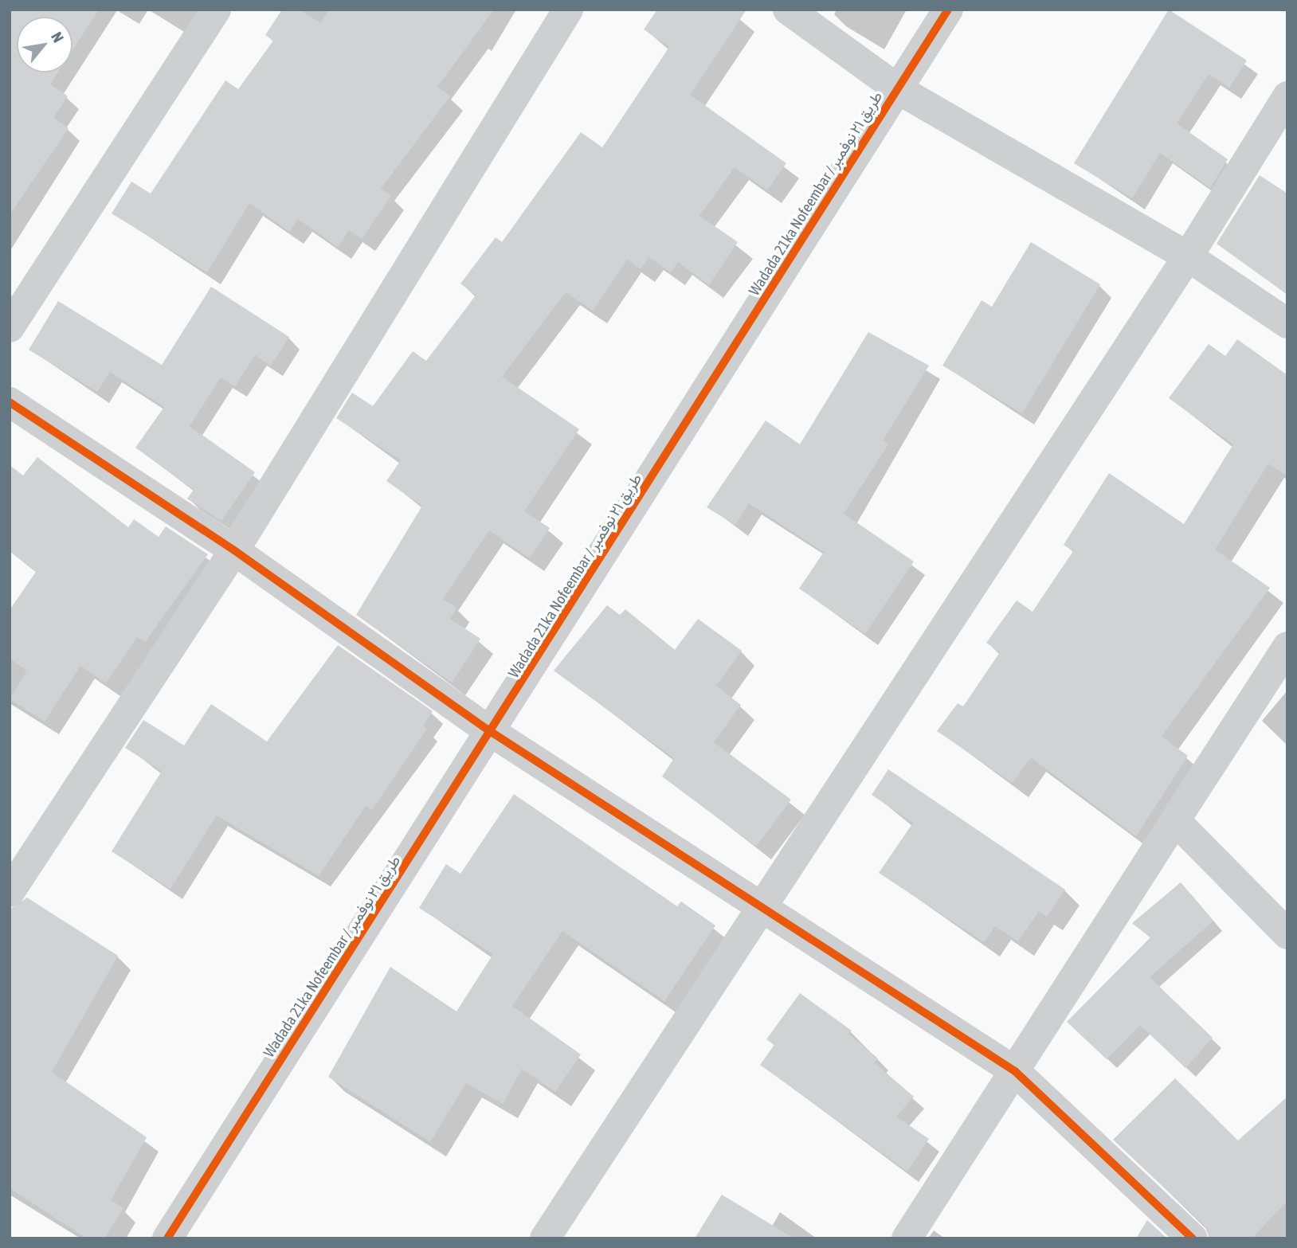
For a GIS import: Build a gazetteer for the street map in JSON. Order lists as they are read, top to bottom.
{
  "streets": {
    "street": ["Wadada 21ka Nofeembar / طريق ٢١ نوفمبر"]
  },
  "north": "top right"
}
